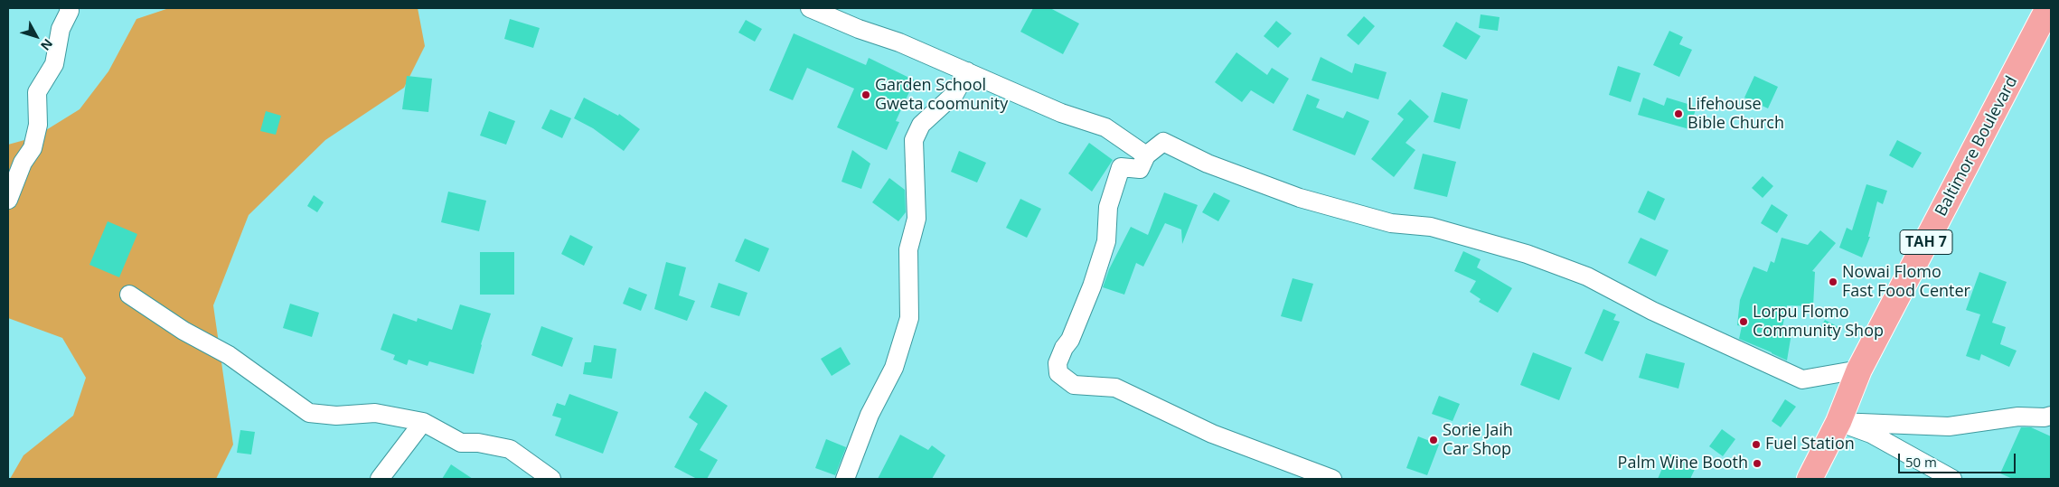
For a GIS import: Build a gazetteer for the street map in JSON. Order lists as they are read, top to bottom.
{
  "streets": {
    "highway": ["Baltimore Boulevard", "TAH 7"]
  },
  "places": [
    "Garden School Gweta coomunity",
    "Lifehouse Bible Church",
    "Nowai Flomo Fast Food Center",
    "Lorpu Flomo Community Shop",
    "Sorie Jaih Car Shop",
    "Fuel Station",
    "Palm Wine Booth"
  ],
  "scale_bar": "50 m",
  "north": "bottom right"
}
